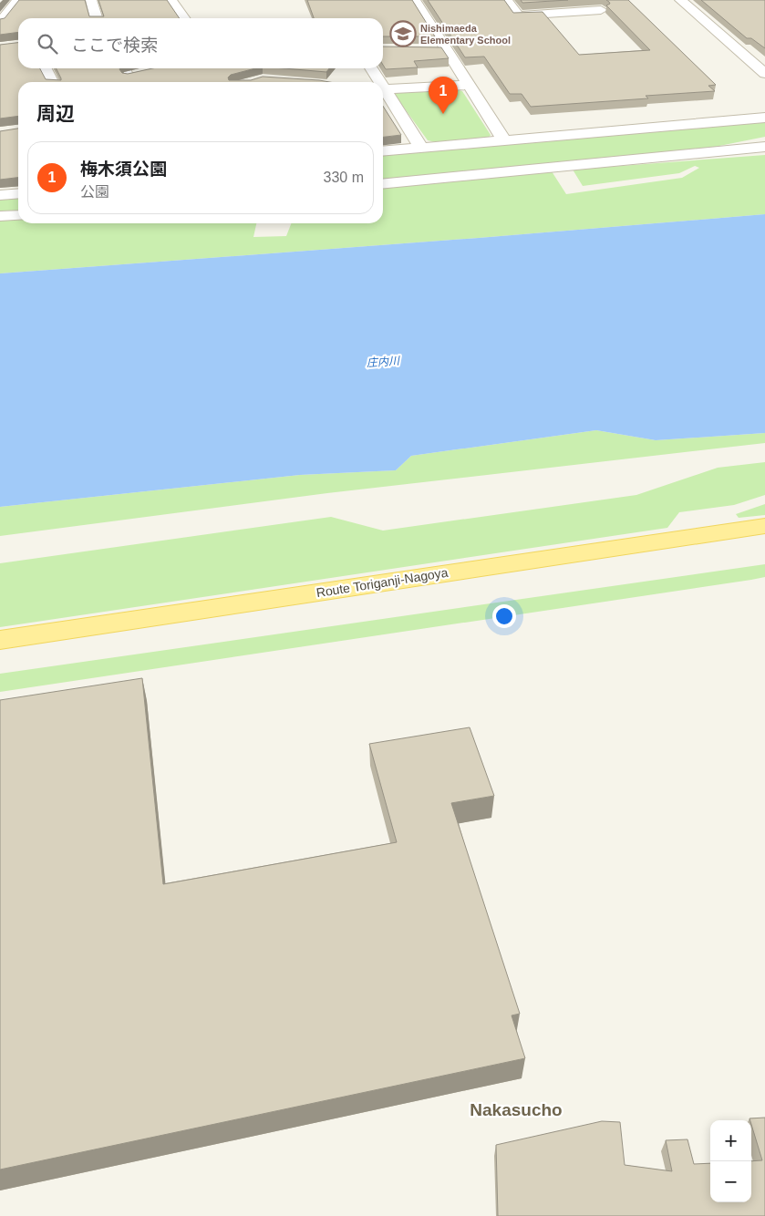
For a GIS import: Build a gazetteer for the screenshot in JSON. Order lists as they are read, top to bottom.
{
  "streets": {
    "main road": ["Route Toriganji-Nagoya"]
  },
  "districts": ["Nakasucho"],
  "water": ["庄内川"],
  "places": {
    "school or university": ["Nishimaeda Elementary School"]
  },
  "page": {
    "search": "ここで検索",
    "pins": "1",
    "heading": "周辺",
    "list": [
      {
        "mark": "1",
        "name": "梅木須公園",
        "note": "公園",
        "value": "330 m"
      }
    ],
    "map_buttons": ["+", "−"]
  }
}
